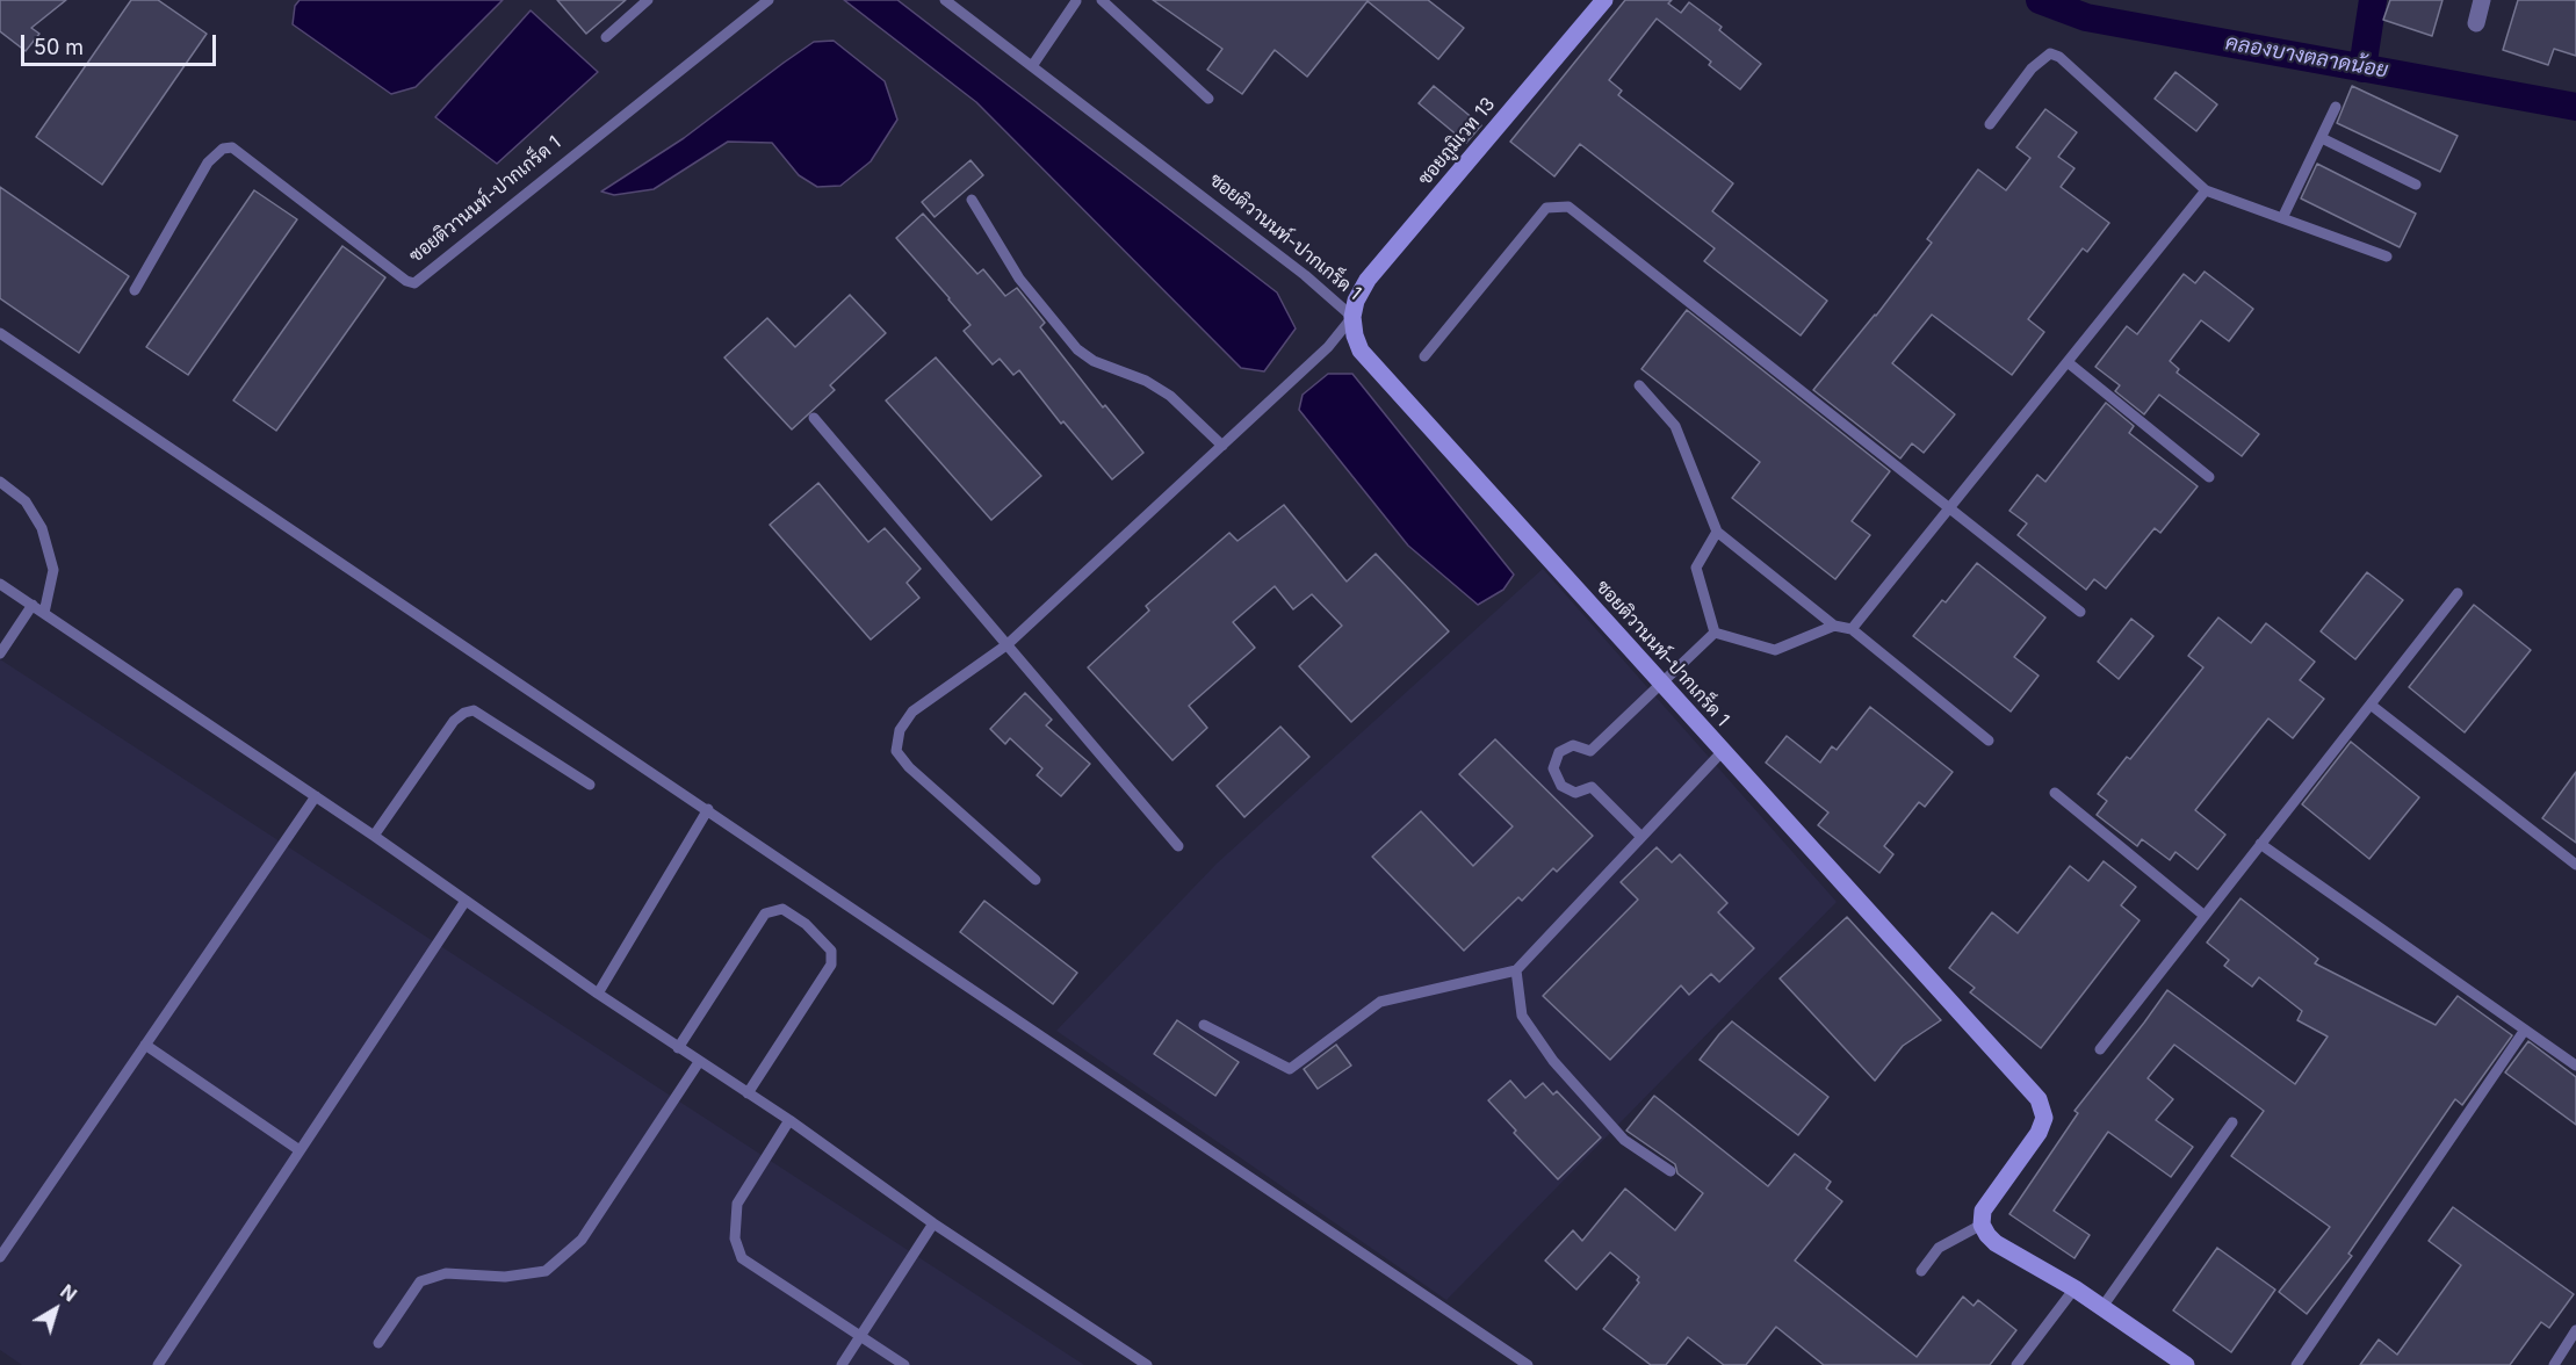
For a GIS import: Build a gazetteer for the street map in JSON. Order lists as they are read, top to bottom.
{
  "streets": {
    "street": ["ซอยภูมิเวท 13", "ซอยติวานนท์-ปากเกร็ด 1"]
  },
  "crossings": [
    ["ซอยภูมิเวท 13", "ซอยติวานนท์-ปากเกร็ด 1"]
  ],
  "water": ["คลองบางตลาดน้อย"],
  "scale_bar": "50 m",
  "north": "top right"
}
